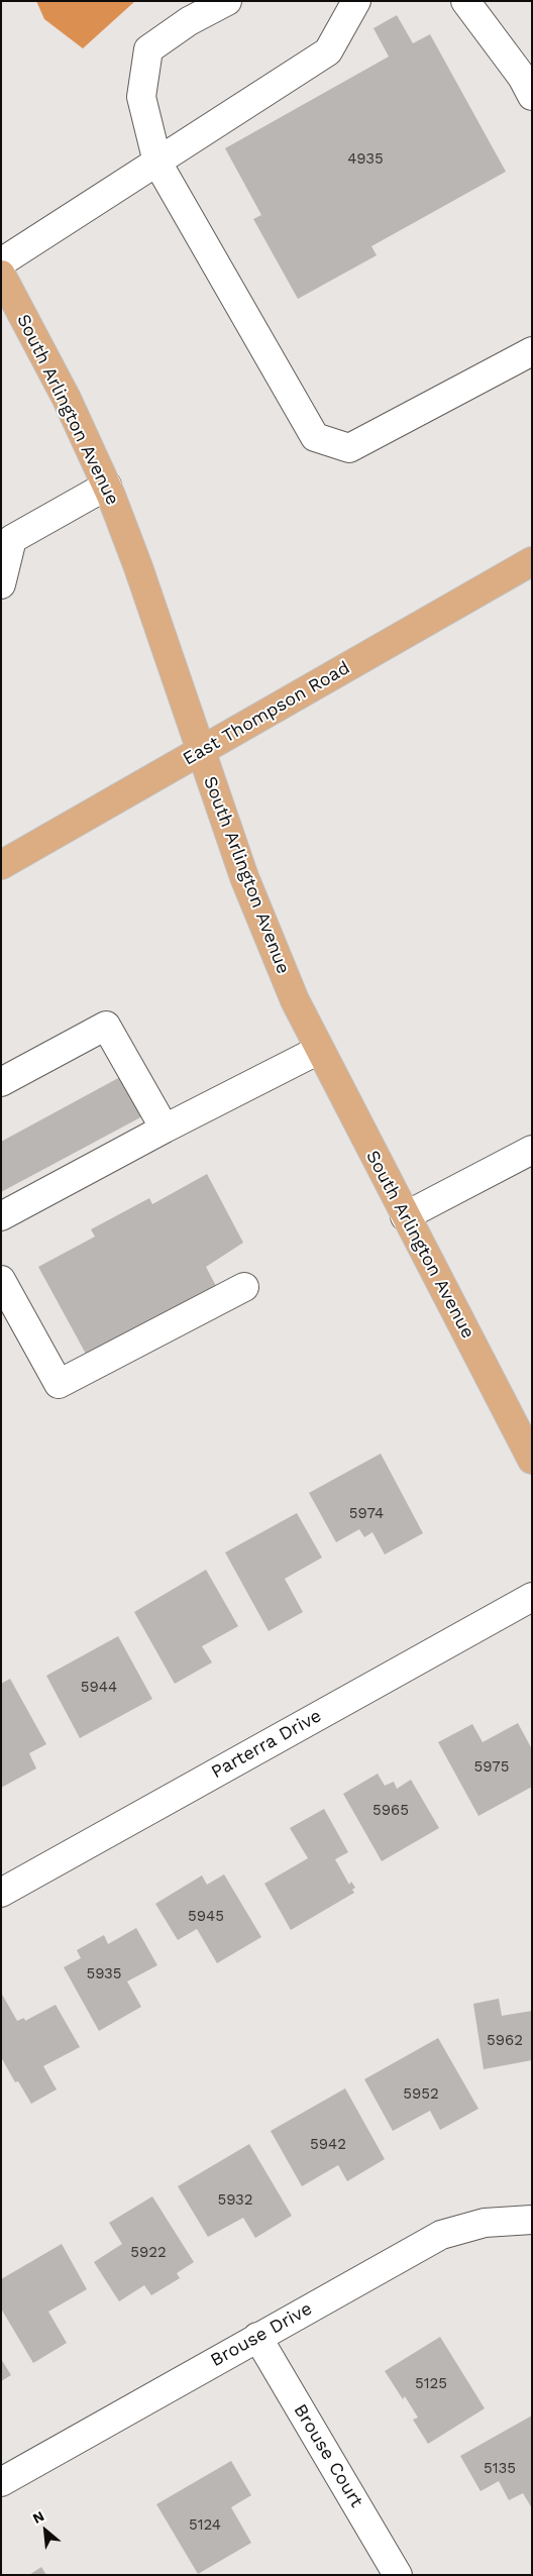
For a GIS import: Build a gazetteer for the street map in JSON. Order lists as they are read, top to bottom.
{
  "streets": {
    "main road": ["South Arlington Avenue", "East Thompson Road"],
    "street": ["Parterra Drive", "Brouse Drive", "Brouse Court"]
  },
  "crossings": [
    ["South Arlington Avenue", "East Thompson Road"],
    ["Brouse Drive", "Brouse Court"]
  ],
  "house_numbers": [
    "4935",
    "5974",
    "5944",
    "5975",
    "5965",
    "5945",
    "5935",
    "5962",
    "5952",
    "5942",
    "5932",
    "5922",
    "5125",
    "5135",
    "5124"
  ],
  "north": "top left"
}
